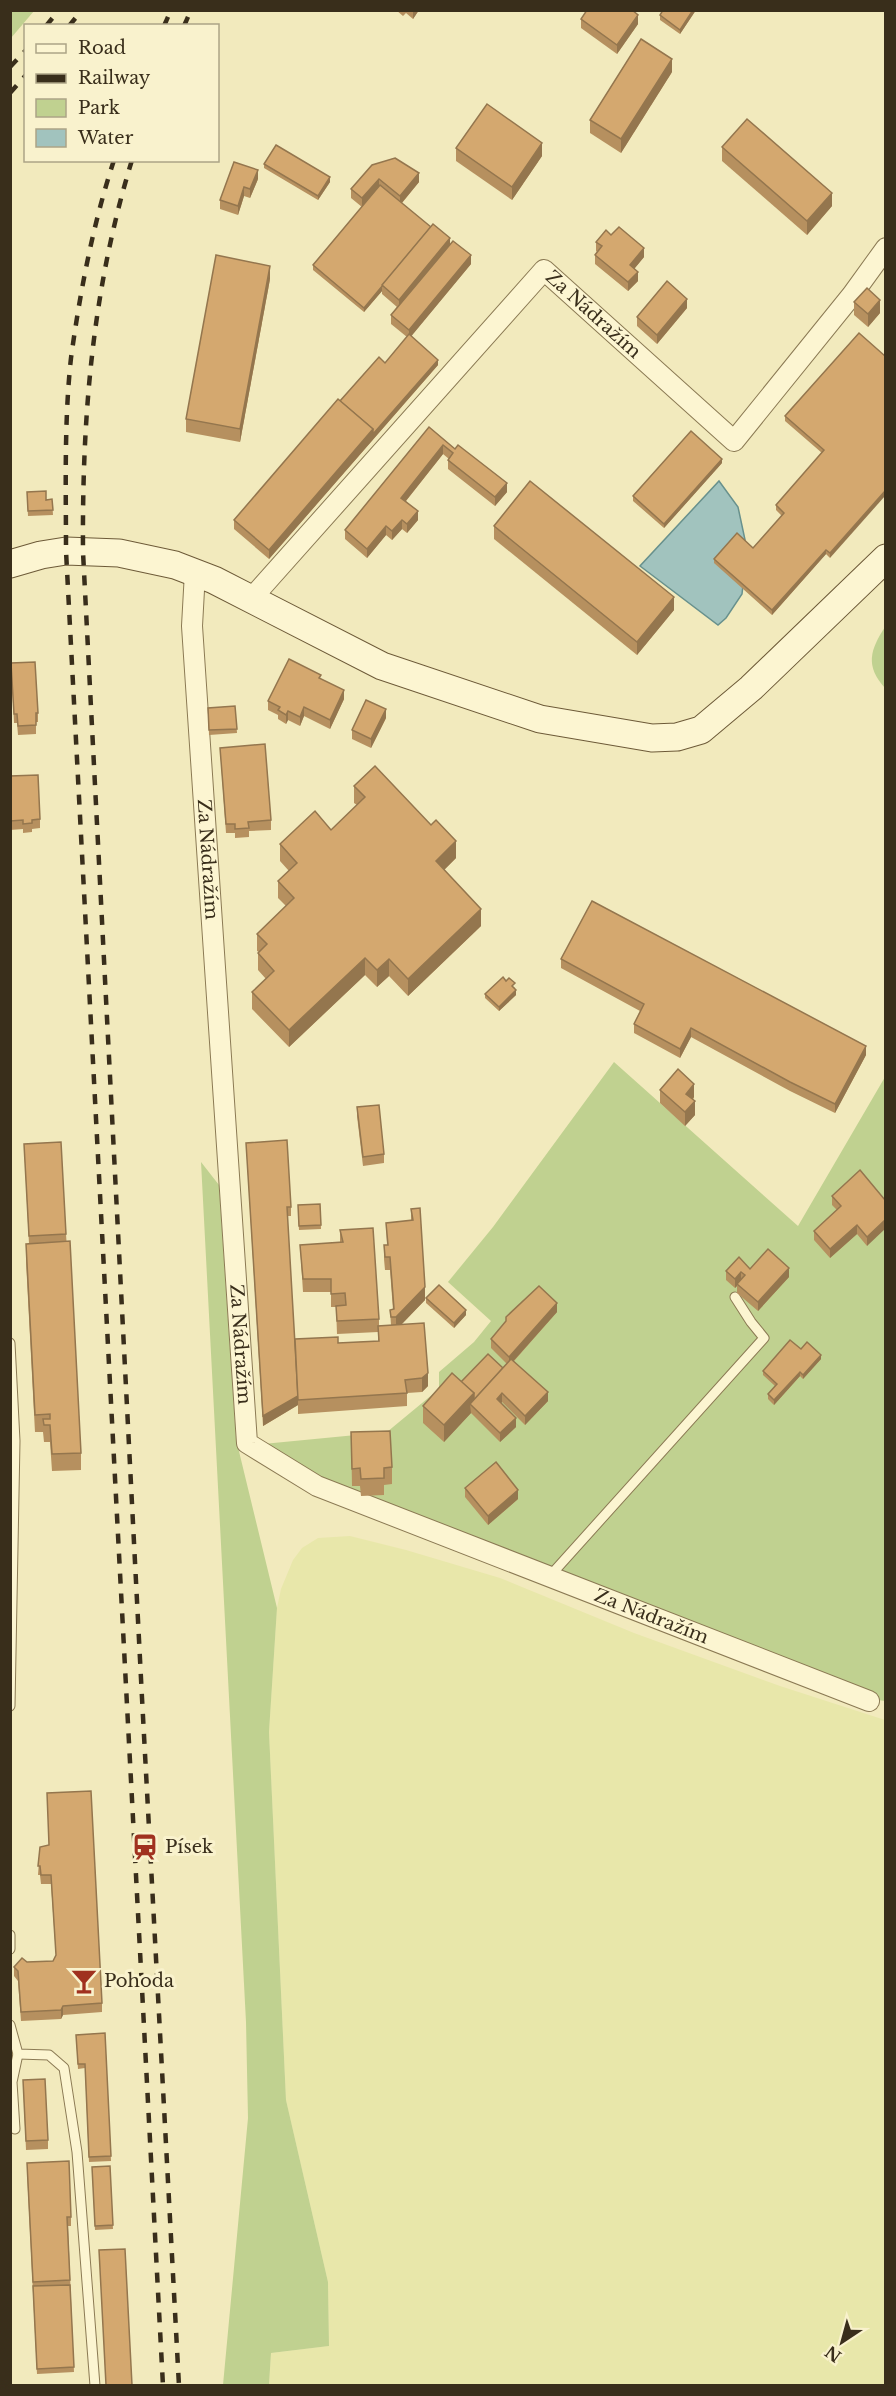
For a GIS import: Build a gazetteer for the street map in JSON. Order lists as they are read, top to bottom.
{
  "streets": {
    "street": ["Za Nádražím"]
  },
  "places": {
    "station": ["Písek"],
    "bar": ["Pohoda"]
  },
  "legend": [
    "Road",
    "Railway",
    "Park",
    "Water"
  ],
  "north": "bottom left"
}
